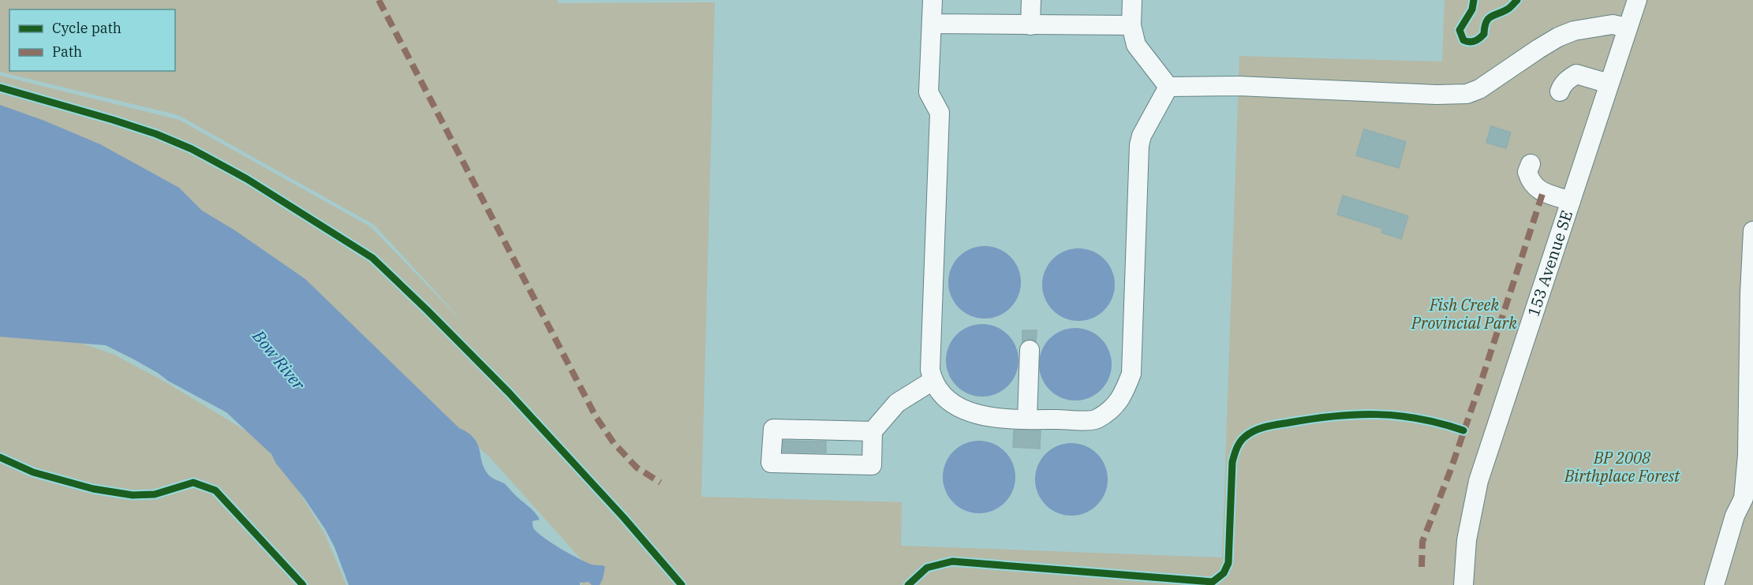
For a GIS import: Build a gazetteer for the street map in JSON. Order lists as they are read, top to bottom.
{
  "streets": {
    "lane": ["153 Avenue SE"]
  },
  "water": ["Bow River"],
  "parks": ["Fish Creek Provincial Park", "BP 2008 Birthplace Forest"],
  "legend": ["Cycle path", "Path"]
}
